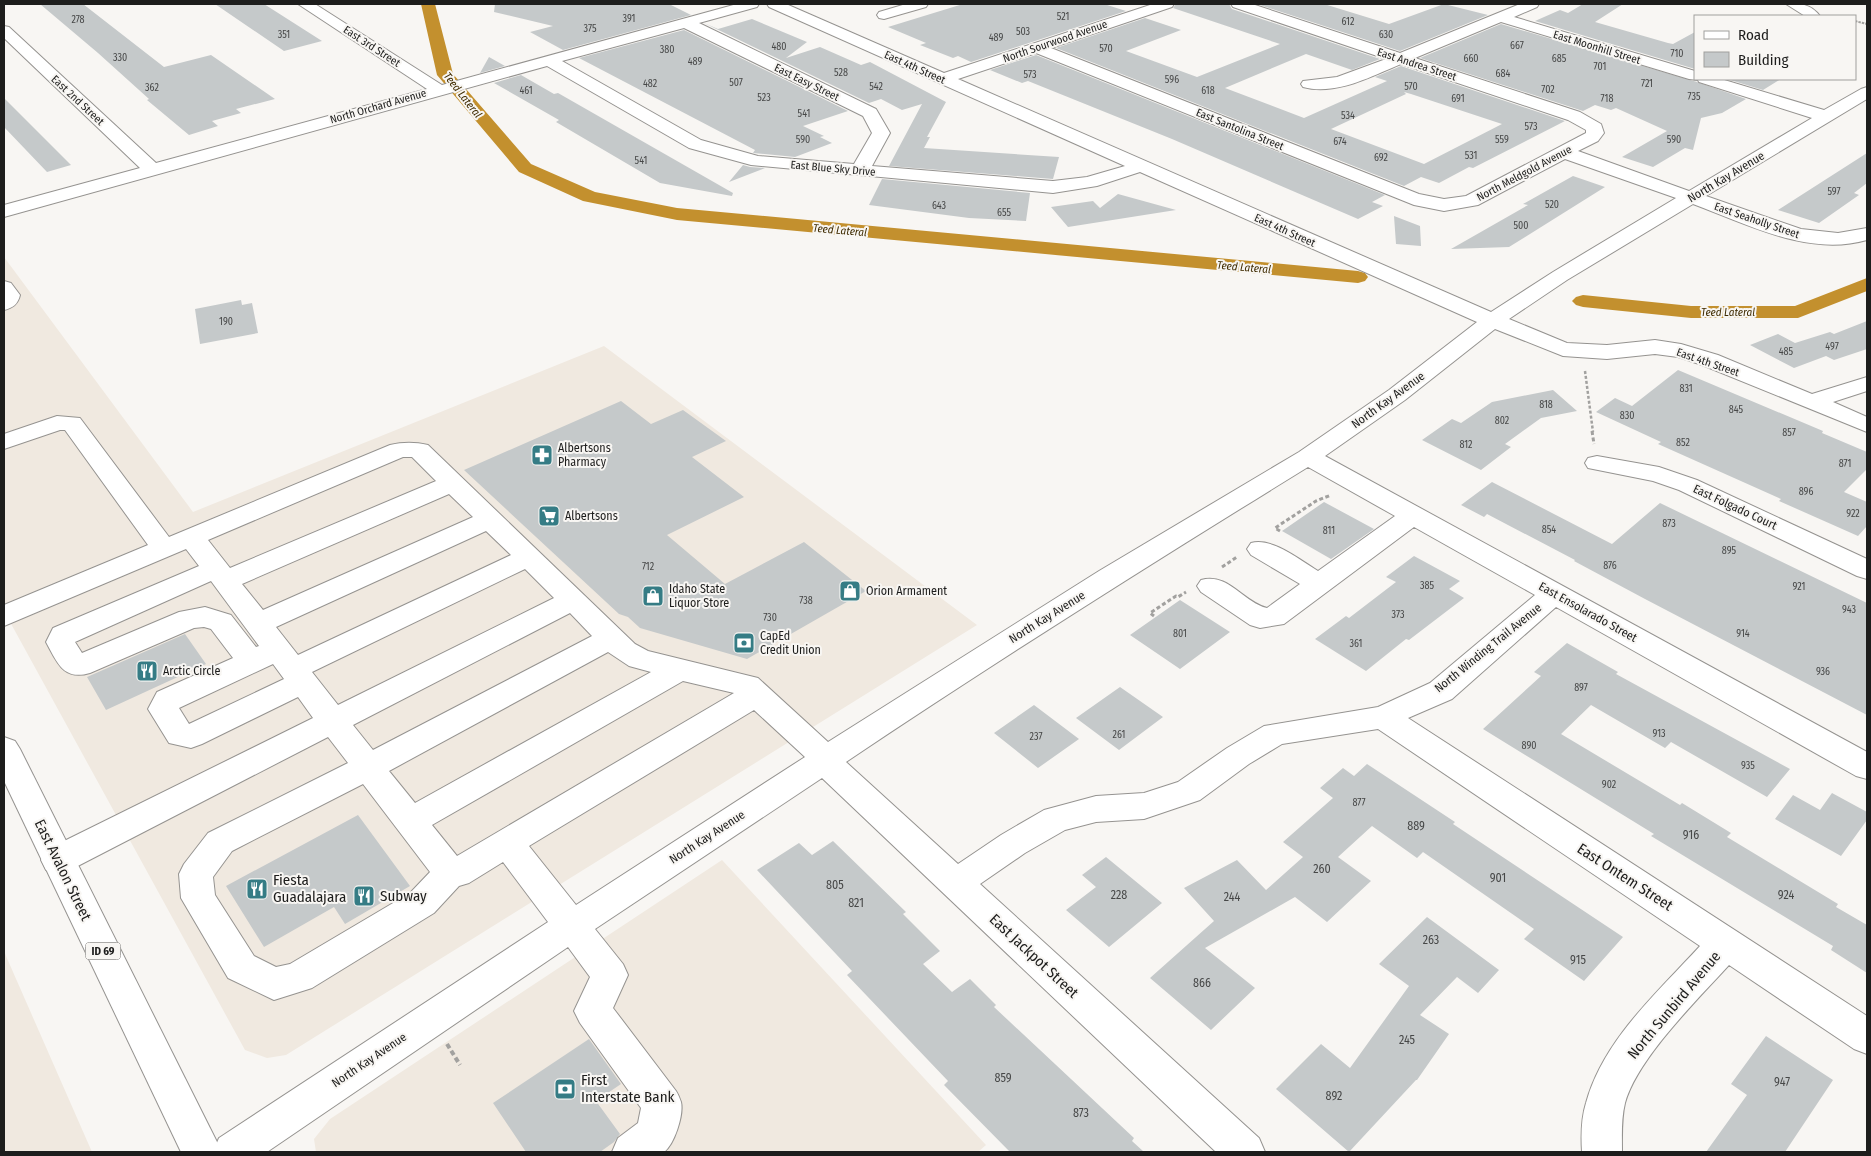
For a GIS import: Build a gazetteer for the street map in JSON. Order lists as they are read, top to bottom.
{
  "streets": {
    "street": [
      "North Sourwood Avenue",
      "East 3rd Street",
      "East Moonhill Street",
      "East Andrea Street",
      "East 4th Street",
      "East Easy Street",
      "East 2nd Street",
      "North Orchard Avenue",
      "East Santolina Street",
      "East Blue Sky Drive",
      "North Meldgold Avenue",
      "North Kay Avenue",
      "East Seaholly Street",
      "East Folgado Court",
      "East Ensolarado Street",
      "North Winding Trail Avenue",
      "East Avalon Street",
      "East Ontem Street",
      "ID 69",
      "East Jackpot Street",
      "North Sunbird Avenue"
    ]
  },
  "crossings": [
    ["North Sourwood Avenue", "East 4th Street"],
    ["North Sourwood Avenue", "East Santolina Street"],
    ["East 3rd Street", "North Orchard Avenue"],
    ["East Andrea Street", "North Meldgold Avenue"],
    ["East 4th Street", "East Blue Sky Drive"],
    ["East 4th Street", "North Kay Avenue"],
    ["East Easy Street", "North Orchard Avenue"],
    ["East Easy Street", "East Blue Sky Drive"],
    ["East 2nd Street", "North Orchard Avenue"],
    ["North Orchard Avenue", "East Blue Sky Drive"],
    ["East Santolina Street", "North Meldgold Avenue"],
    ["North Meldgold Avenue", "East Seaholly Street"],
    ["North Kay Avenue", "East Seaholly Street"],
    ["North Kay Avenue", "East Ensolarado Street"],
    ["North Kay Avenue", "East Jackpot Street"],
    ["East Ensolarado Street", "North Winding Trail Avenue"],
    ["North Winding Trail Avenue", "East Ontem Street"],
    ["North Winding Trail Avenue", "East Jackpot Street"],
    ["East Ontem Street", "North Sunbird Avenue"]
  ],
  "water": ["Teed Lateral"],
  "places": {
    "pharmacy": ["Albertsons Pharmacy"],
    "supermarket": ["Albertsons"],
    "shop": ["Orion Armament", "Idaho State Liquor Store"],
    "bank": ["CapEd Credit Union", "First Interstate Bank"],
    "restaurant": ["Arctic Circle", "Fiesta Guadalajara", "Subway"]
  },
  "house_numbers": [
    "521",
    "391",
    "278",
    "612",
    "375",
    "503",
    "351",
    "630",
    "489",
    "667",
    "480",
    "570",
    "380",
    "710",
    "330",
    "660",
    "685",
    "489",
    "701",
    "528",
    "684",
    "573",
    "596",
    "507",
    "482",
    "721",
    "542",
    "570",
    "362",
    "702",
    "461",
    "618",
    "735",
    "523",
    "691",
    "718",
    "541",
    "534",
    "573",
    "590",
    "559",
    "590",
    "674",
    "531",
    "692",
    "541",
    "597",
    "520",
    "643",
    "655",
    "500",
    "190",
    "497",
    "485",
    "831",
    "818",
    "845",
    "830",
    "802",
    "857",
    "852",
    "812",
    "871",
    "896",
    "922",
    "873",
    "854",
    "811",
    "895",
    "876",
    "712",
    "385",
    "921",
    "738",
    "943",
    "373",
    "730",
    "801",
    "914",
    "361",
    "936",
    "897",
    "913",
    "261",
    "237",
    "890",
    "935",
    "902",
    "877",
    "889",
    "916",
    "260",
    "901",
    "805",
    "228",
    "924",
    "244",
    "821",
    "263",
    "915",
    "866",
    "245",
    "859",
    "947",
    "892",
    "873"
  ],
  "legend": ["Road", "Building"]
}
